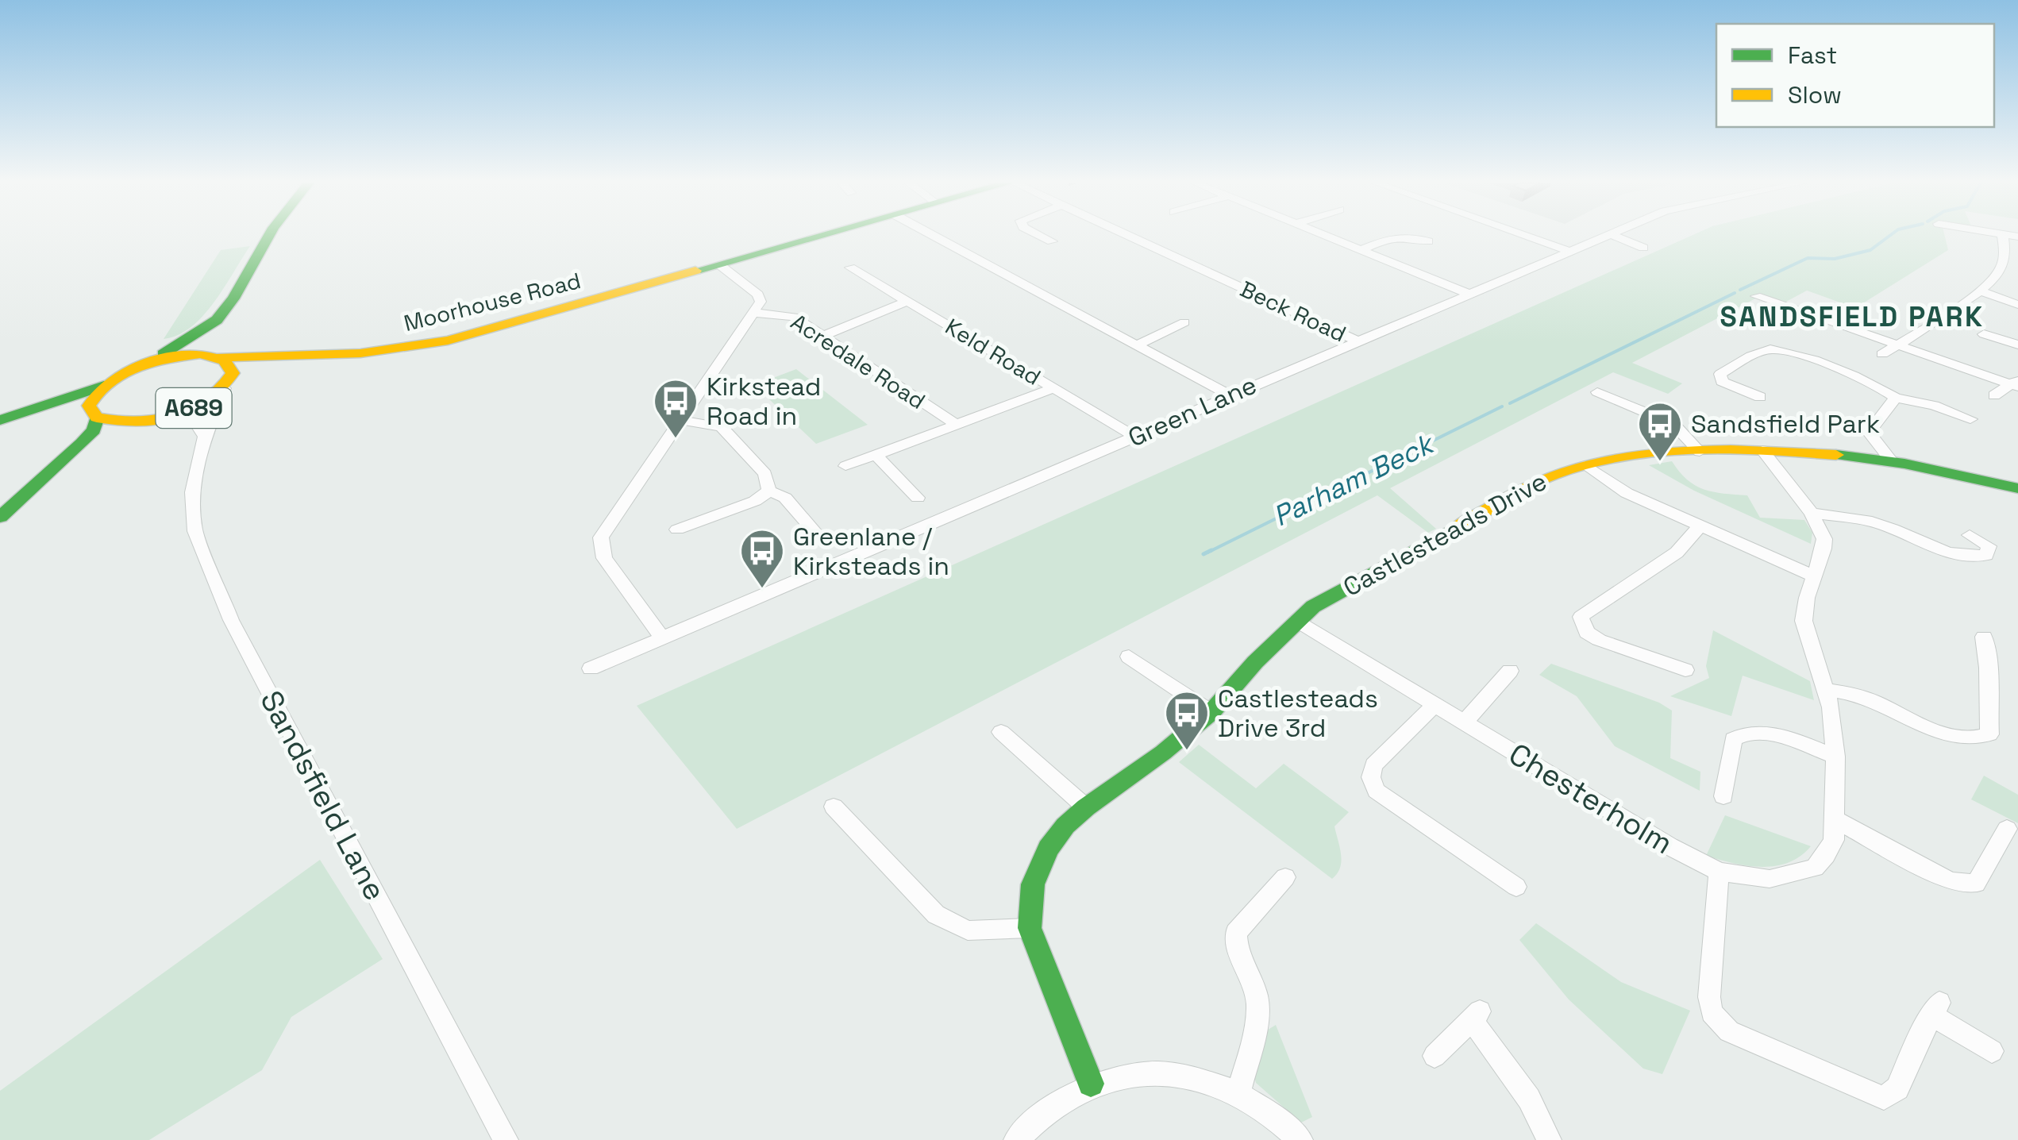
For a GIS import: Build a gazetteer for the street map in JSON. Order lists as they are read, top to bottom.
{
  "streets": {
    "main road": ["Moorhouse Road", "A689", "Castlesteads Drive"],
    "street": [
      "Beck Road",
      "Keld Road",
      "Acredale Road",
      "Green Lane",
      "Sandsfield Lane",
      "Chesterholm"
    ]
  },
  "crossings": [
    ["Moorhouse Road", "A689"],
    ["Moorhouse Road", "Sandsfield Lane"],
    ["Beck Road", "Green Lane"],
    ["Keld Road", "Green Lane"],
    ["A689", "Sandsfield Lane"],
    ["Castlesteads Drive", "Chesterholm"]
  ],
  "districts": ["SANDSFIELD PARK"],
  "water": ["Parham Beck"],
  "places": {
    "bus stop": [
      "Kirkstead Road in",
      "Sandsfield Park",
      "Greenlane / Kirksteads in",
      "Castlesteads Drive 3rd"
    ]
  },
  "legend": ["Fast", "Slow"]
}
